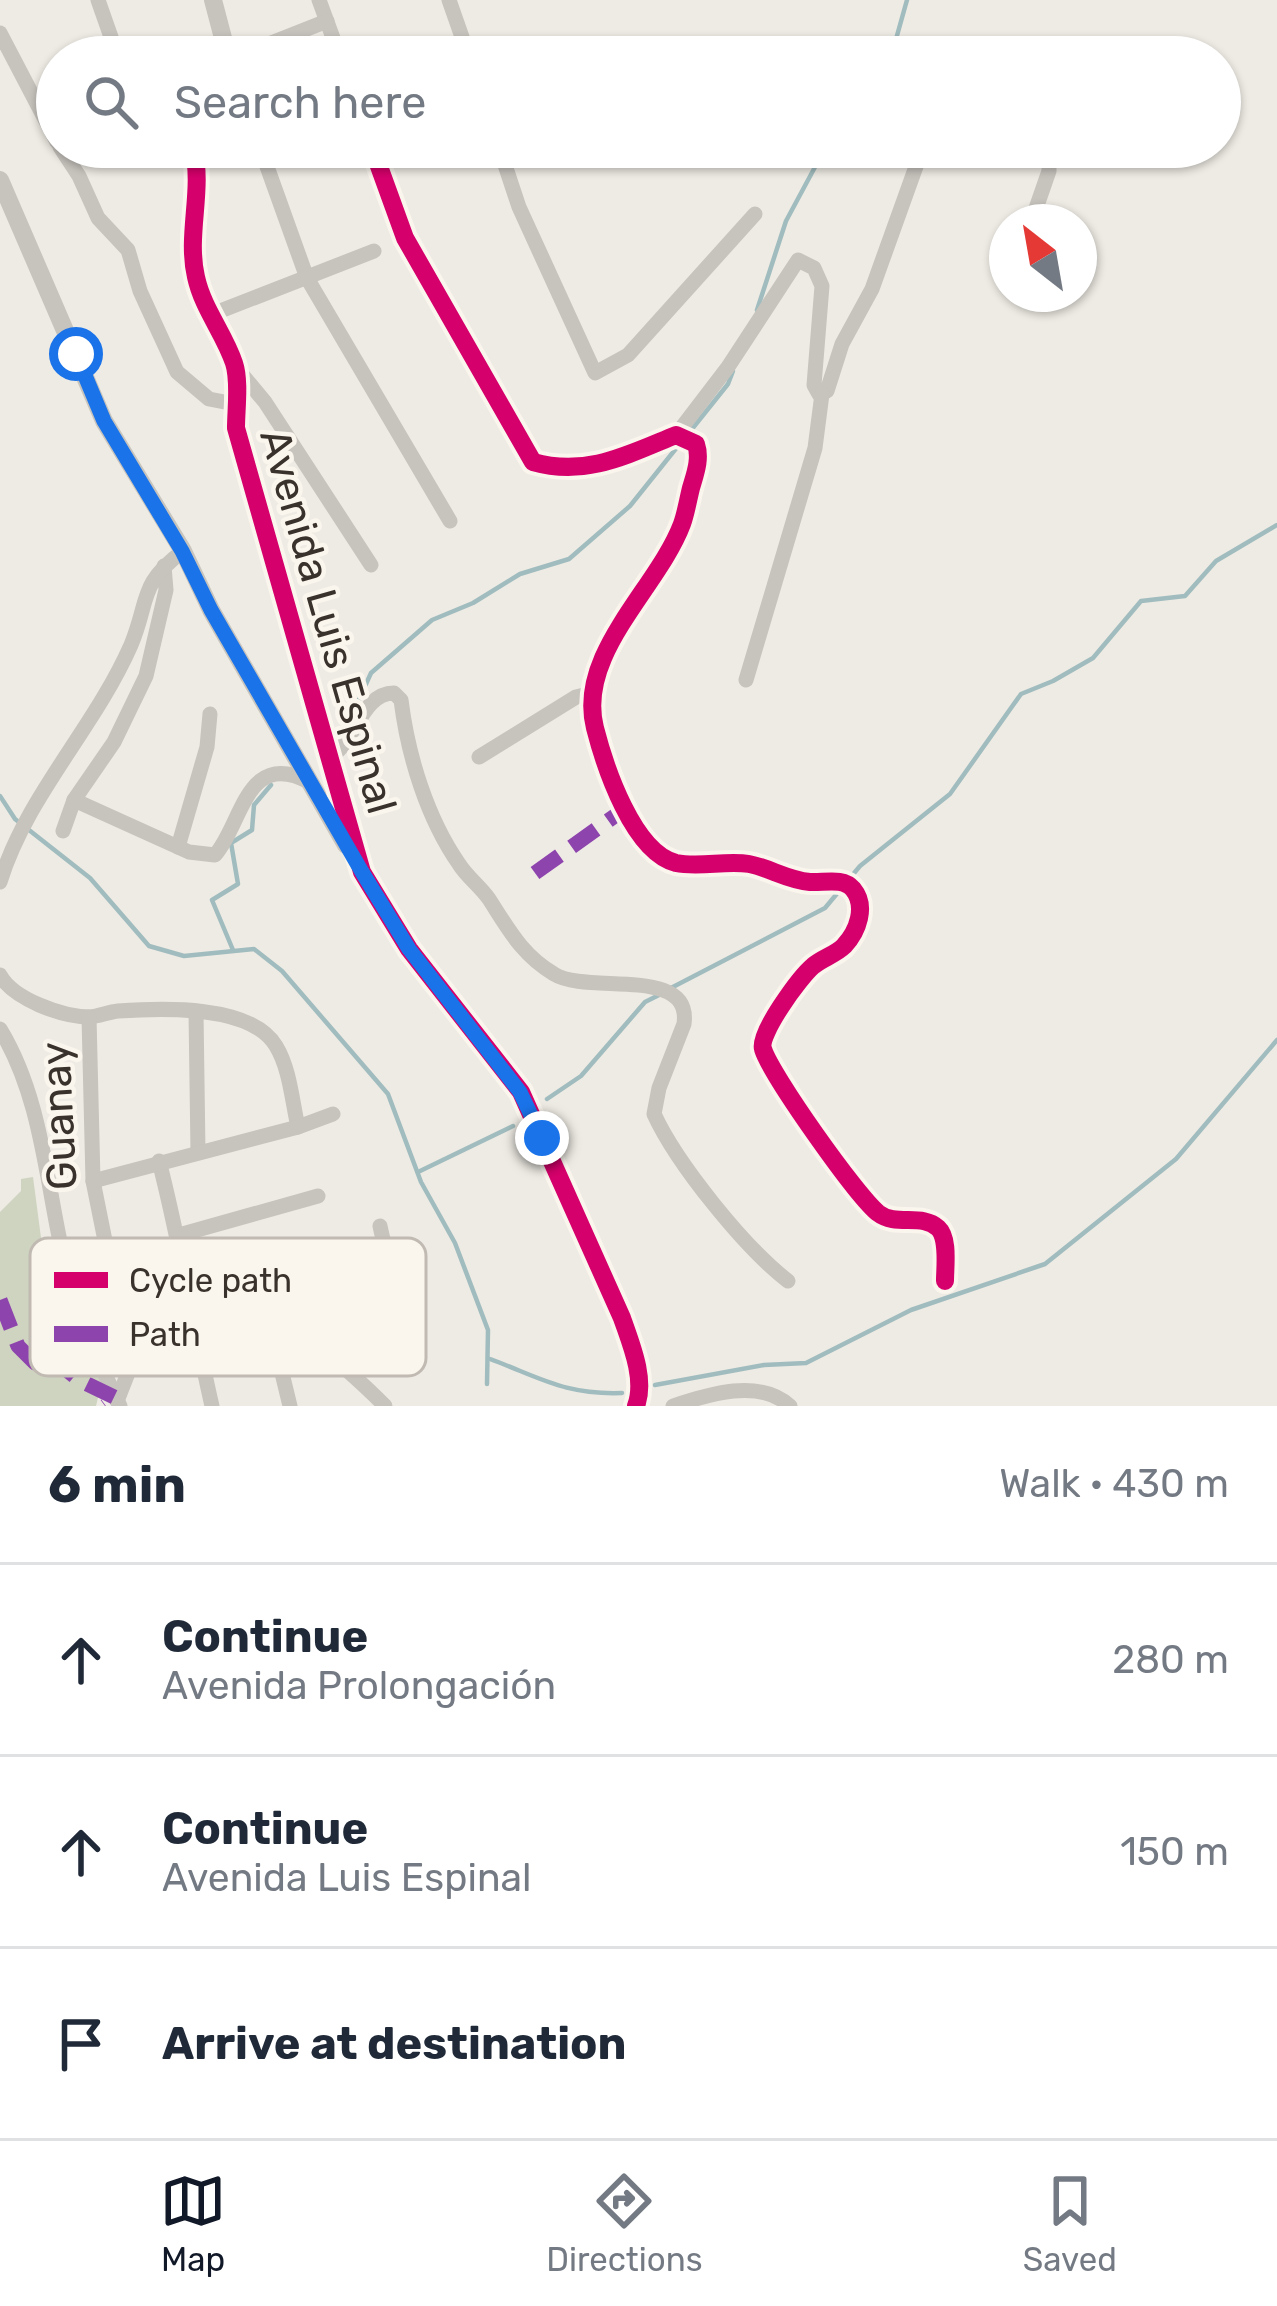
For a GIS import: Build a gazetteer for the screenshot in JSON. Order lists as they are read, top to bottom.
{
  "streets": {
    "street": ["Avenida Luis Espinal", "Guanay"]
  },
  "legend": ["Cycle path", "Path"],
  "north": "top left",
  "page": {
    "search": "Search here",
    "heading": ["6 min", "Walk · 430 m"],
    "list": [
      ["Continue", "Avenida Prolongación", "280 m"],
      ["Continue", "Avenida Luis Espinal", "150 m"],
      "Arrive at destination"
    ],
    "nav": ["Map", "Directions", "Saved"]
  }
}
